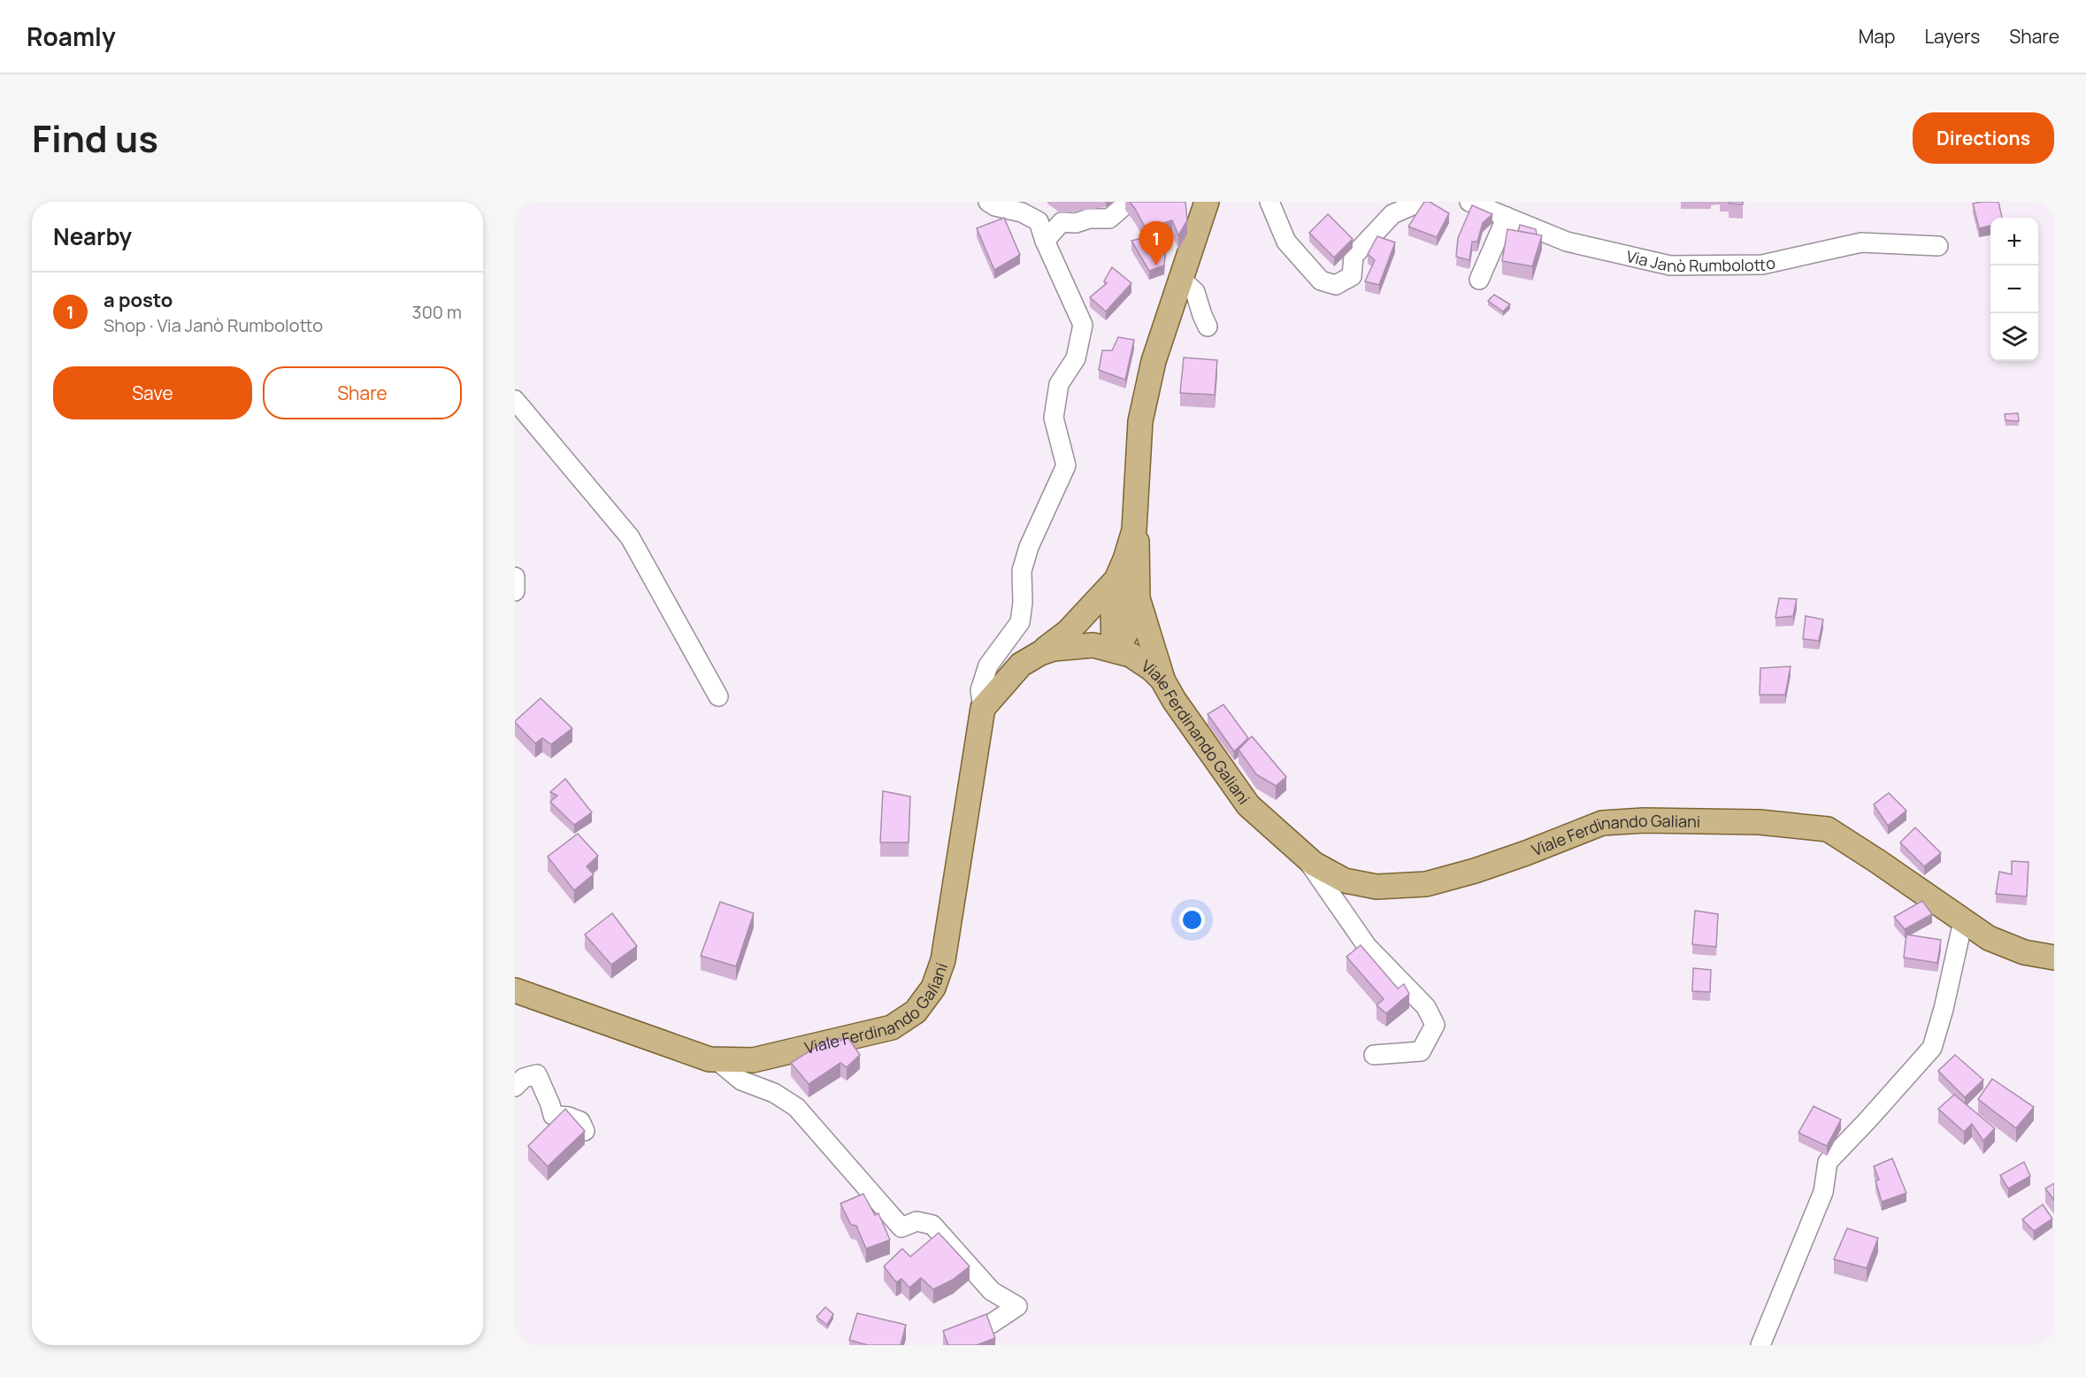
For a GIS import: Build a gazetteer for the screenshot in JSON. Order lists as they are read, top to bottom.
{
  "streets": {
    "main road": ["Viale Ferdinando Galiani"],
    "street": ["Via Janò Rumbolotto"]
  },
  "page": {
    "header": "Roamly",
    "nav": ["Map", "Layers", "Share"],
    "title": "Find us",
    "buttons": [
      "Directions",
      ["Save", "Share"]
    ],
    "heading": "Nearby",
    "map_buttons": ["+", "−"],
    "pins": "1",
    "list": [
      {
        "mark": "1",
        "name": "a posto",
        "note": "Shop · Via Janò Rumbolotto",
        "value": "300 m"
      }
    ]
  }
}
